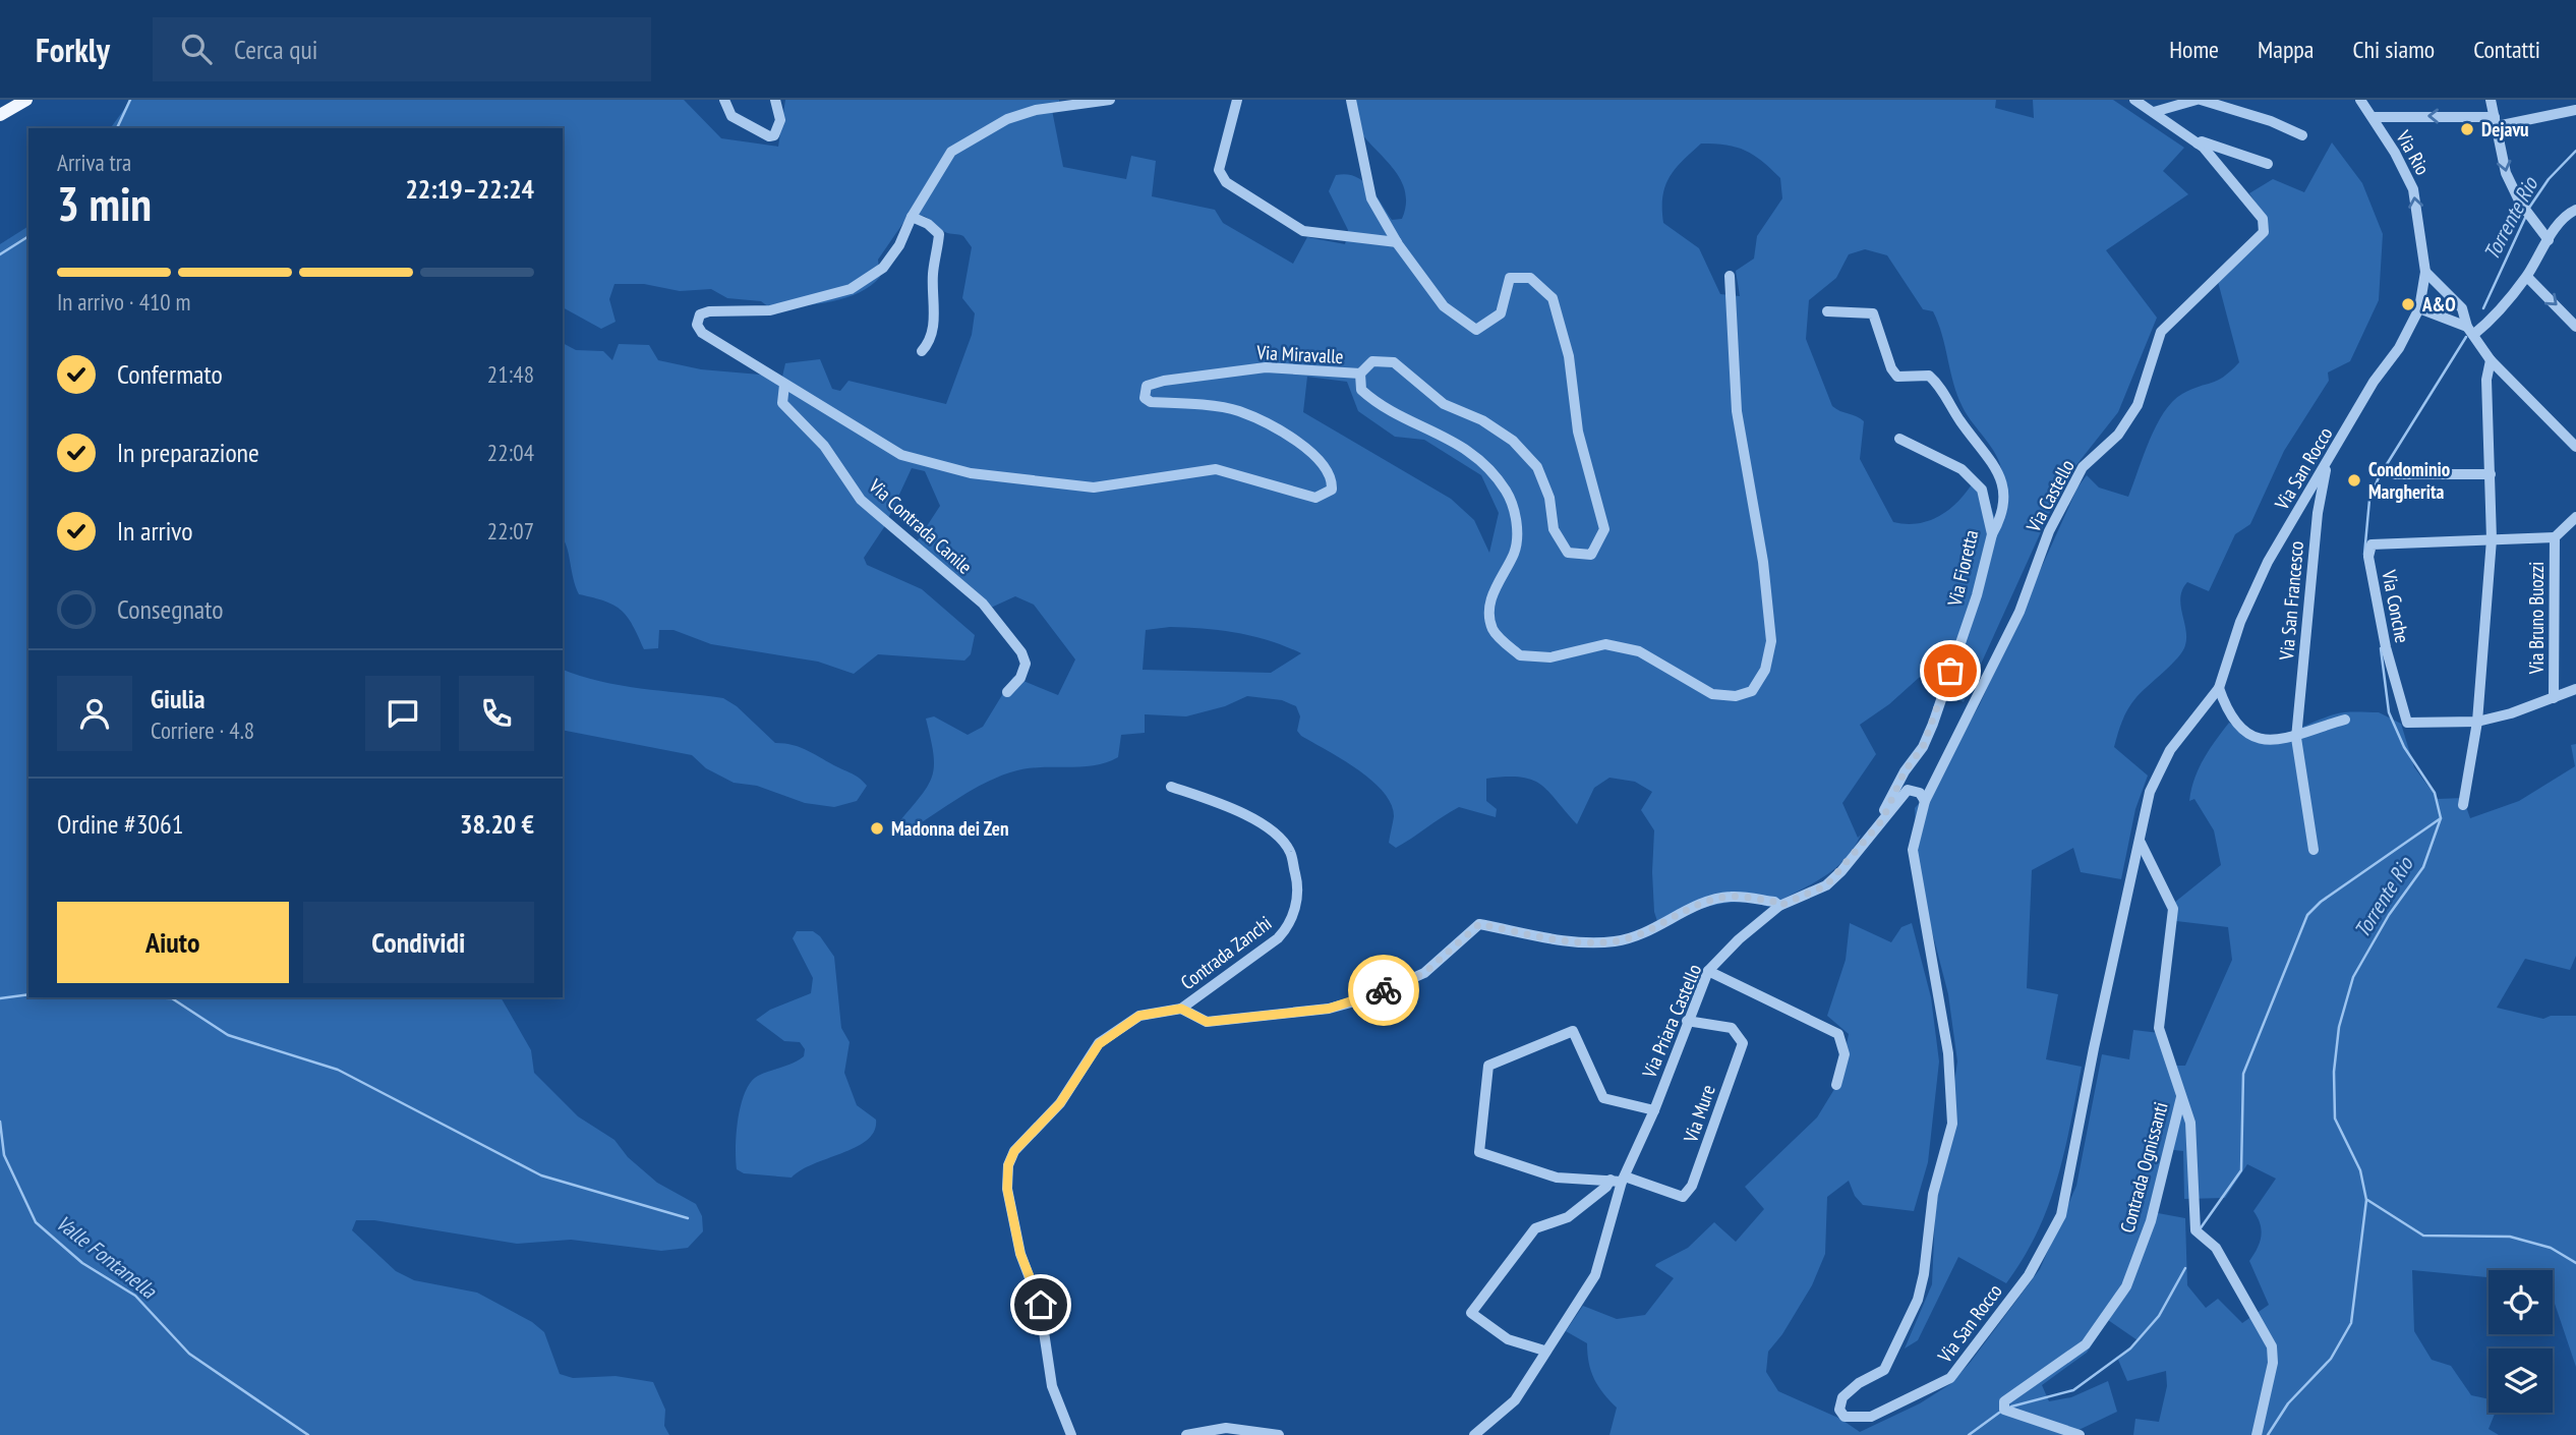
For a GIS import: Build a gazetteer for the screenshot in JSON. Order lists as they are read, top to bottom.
{
  "streets": {
    "street": [
      "Via Rio",
      "Via Miravalle",
      "Via San Rocco",
      "Via Castello",
      "Via Contrada Canile",
      "Via Fioretta",
      "Via San Francesco",
      "Via Conche",
      "Via Bruno Buozzi",
      "Contrada Zanchi",
      "Via Priara Castello",
      "Via Mure",
      "Contrada Ognissanti"
    ]
  },
  "crossings": [
    ["Via Rio", "Via San Rocco"],
    ["Via Miravalle", "Via Contrada Canile"],
    ["Via San Rocco", "Via Castello"],
    ["Via San Rocco", "Via San Francesco"],
    ["Via San Rocco", "Via Priara Castello"],
    ["Via Castello", "Via Priara Castello"],
    ["Via Fioretta", "Via Priara Castello"],
    ["Via Conche", "Via Bruno Buozzi"],
    ["Via Priara Castello", "Via Mure"]
  ],
  "one_way": ["Via Rio"],
  "water": ["Torrente Rio", "Valle Fontanella"],
  "places": [
    "Dejavu",
    "A&O",
    "Condominio Margherita",
    "Madonna dei Zen"
  ],
  "page": {
    "header": "Forkly",
    "search": "Cerca qui",
    "nav": [
      "Home",
      "Mappa",
      "Chi siamo",
      "Contatti"
    ],
    "heading": ["3 min", "Arriva tra", "22:19–22:24"],
    "panel": [
      "Giulia",
      "Corriere · 4.8",
      "Ordine #3061",
      "38.20 €"
    ],
    "bar": "In arrivo · 410 m",
    "list": [
      ["Confermato", "21:48"],
      ["In preparazione", "22:04"],
      ["In arrivo", "22:07"],
      "Consegnato"
    ],
    "buttons": ["Aiuto", "Condividi"]
  }
}
